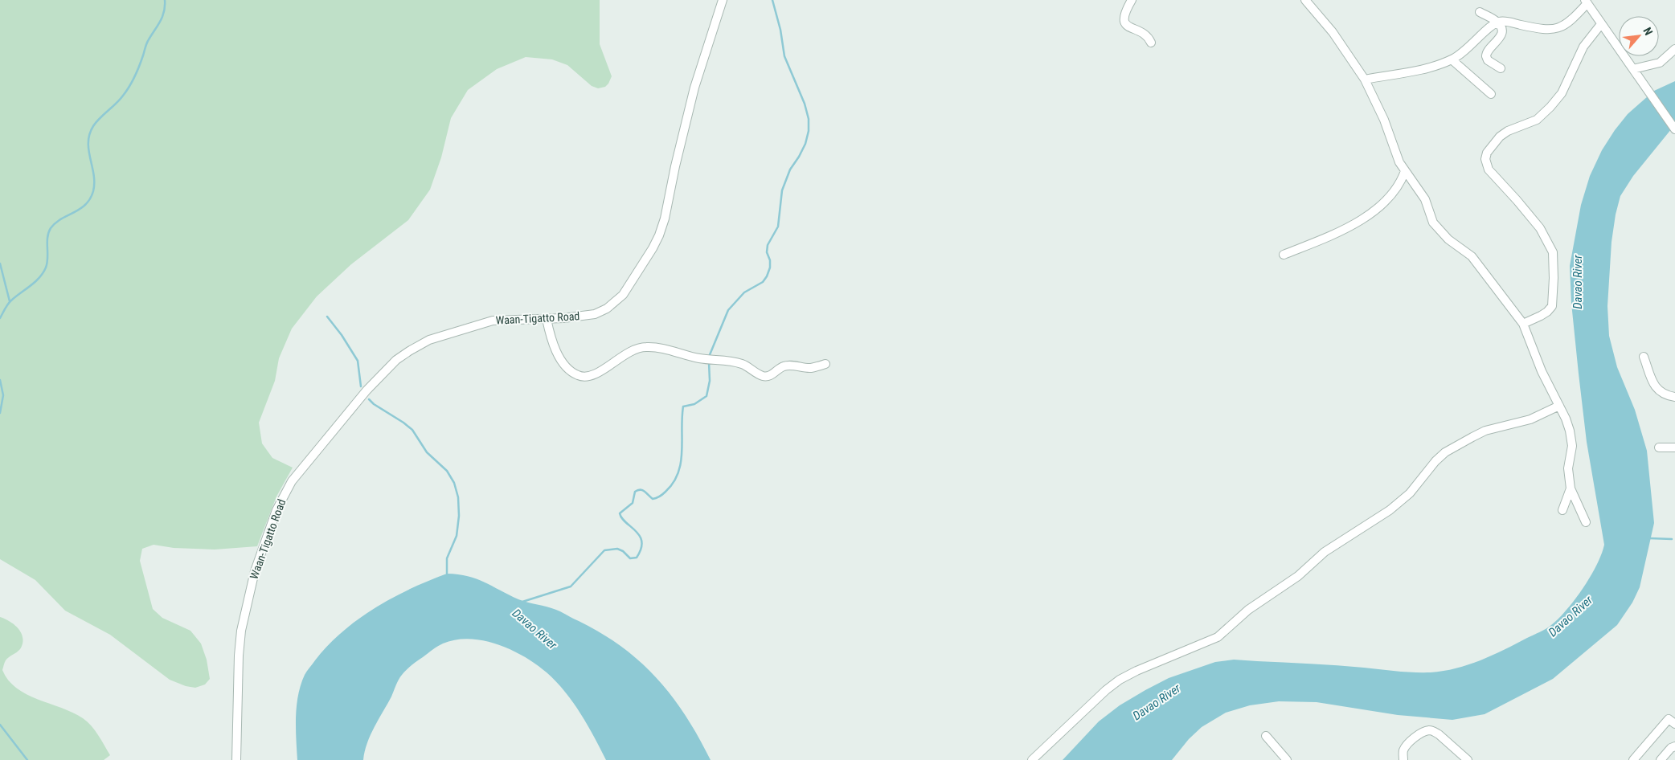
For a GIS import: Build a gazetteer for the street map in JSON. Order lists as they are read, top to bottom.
{
  "streets": {
    "street": ["Waan-Tigatto Road"]
  },
  "water": ["Davao River"],
  "north": "top right"
}
